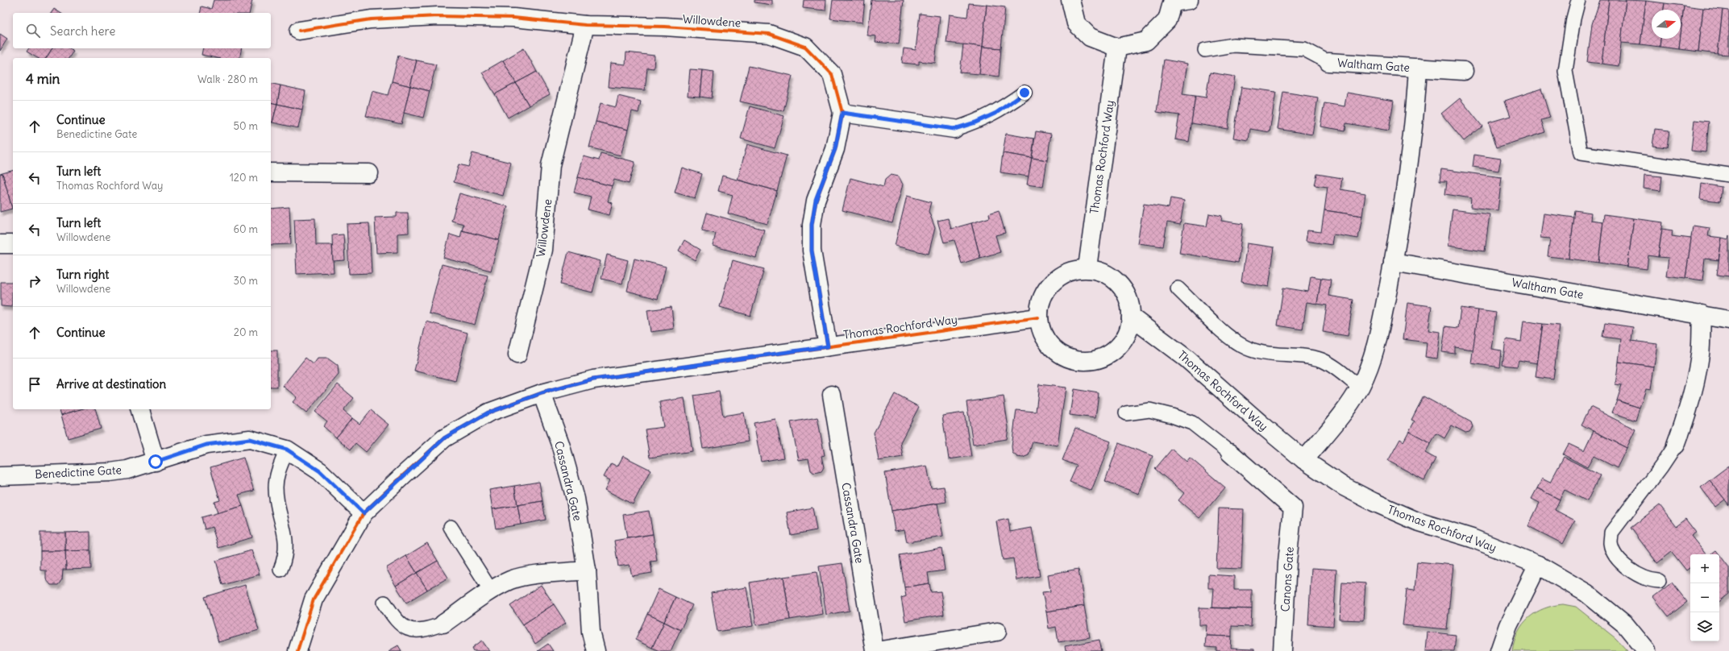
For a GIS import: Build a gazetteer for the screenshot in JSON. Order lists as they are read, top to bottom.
{
  "streets": {
    "street": [
      "Willowdene",
      "Waltham Gate",
      "Thomas Rochford Way",
      "Benedictine Gate",
      "Cassandra Gate",
      "Canons Gate"
    ]
  },
  "crossings": [
    ["Willowdene", "Thomas Rochford Way"],
    ["Waltham Gate", "Thomas Rochford Way"],
    ["Thomas Rochford Way", "Benedictine Gate"],
    ["Thomas Rochford Way", "Cassandra Gate"]
  ],
  "north": "right",
  "page": {
    "search": "Search here",
    "heading": ["4 min", "Walk · 280 m"],
    "list": [
      ["Continue", "Benedictine Gate", "50 m"],
      ["Turn left", "Thomas Rochford Way", "120 m"],
      ["Turn left", "Willowdene", "60 m"],
      ["Turn right", "Willowdene", "30 m"],
      ["Continue", "20 m"],
      "Arrive at destination"
    ],
    "map_buttons": ["+", "−"]
  }
}
